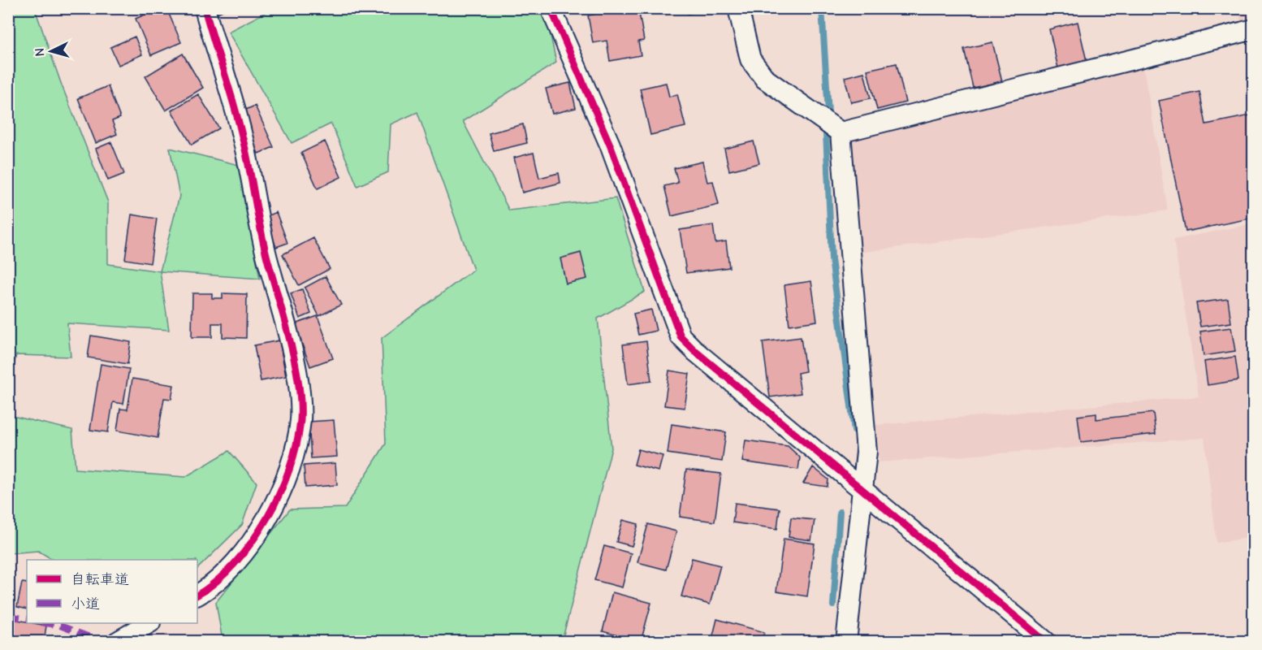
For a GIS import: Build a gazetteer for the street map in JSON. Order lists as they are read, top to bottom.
{
  "legend": ["自転車道", "小道"],
  "north": "left"
}
